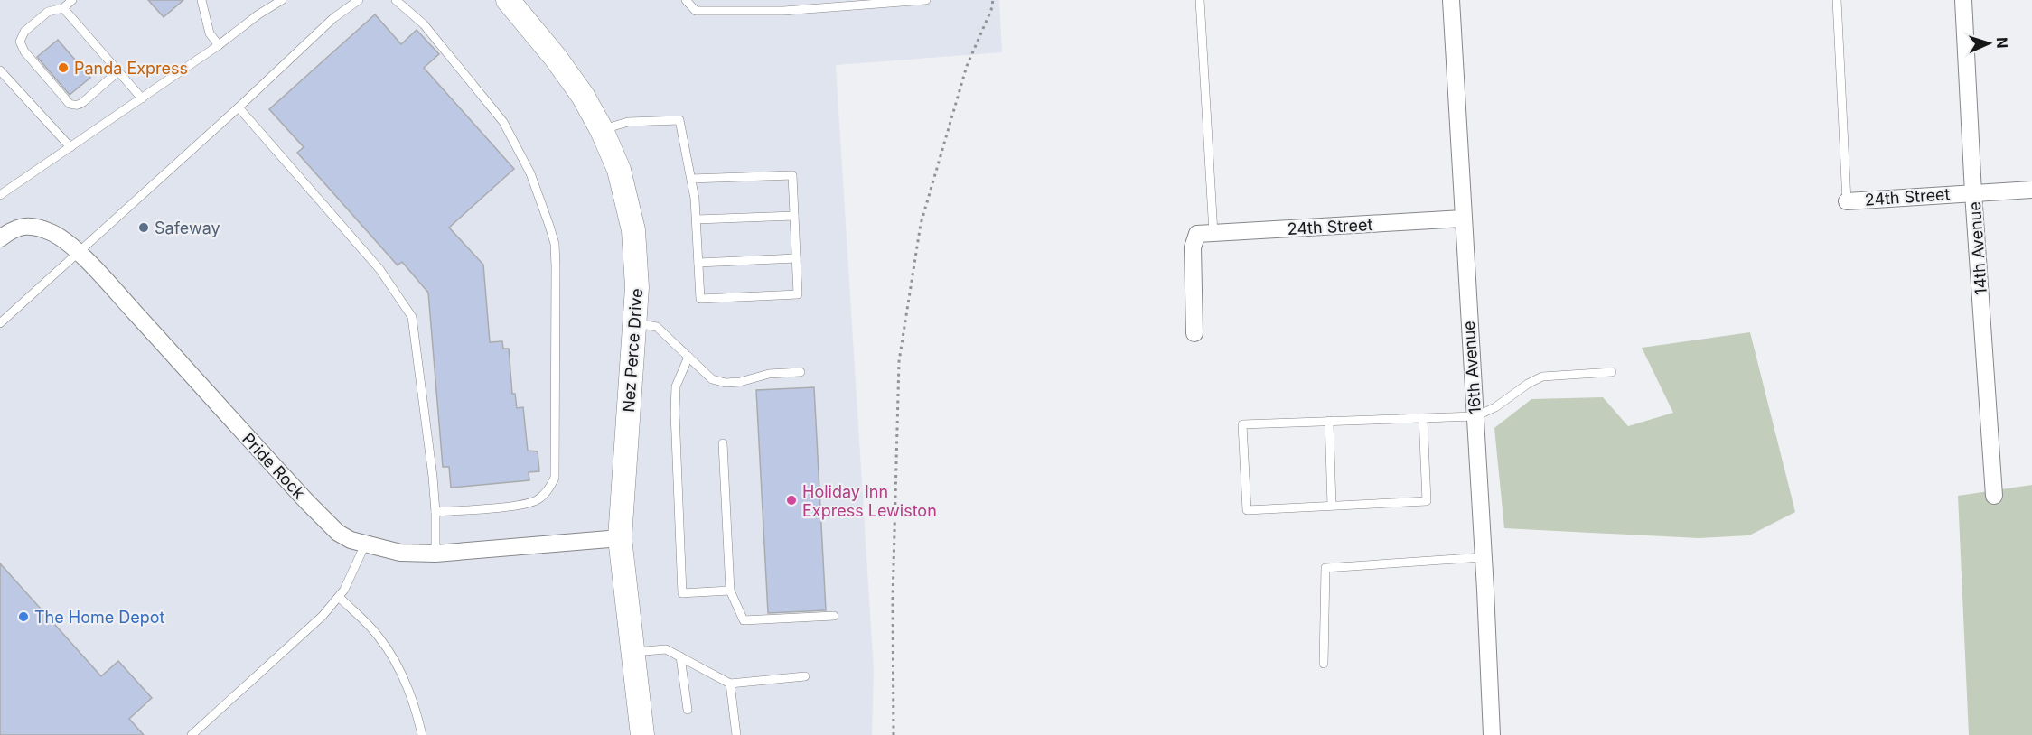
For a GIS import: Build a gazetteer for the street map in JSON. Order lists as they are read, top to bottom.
{
  "streets": {
    "street": [
      "24th Street",
      "14th Avenue",
      "Nez Perce Drive",
      "16th Avenue",
      "Pride Rock"
    ]
  },
  "crossings": [
    ["24th Street", "14th Avenue"],
    ["24th Street", "16th Avenue"],
    ["Nez Perce Drive", "Pride Rock"]
  ],
  "places": [
    "Panda Express",
    "Safeway",
    "Holiday Inn Express Lewiston",
    "The Home Depot"
  ],
  "north": "right"
}
